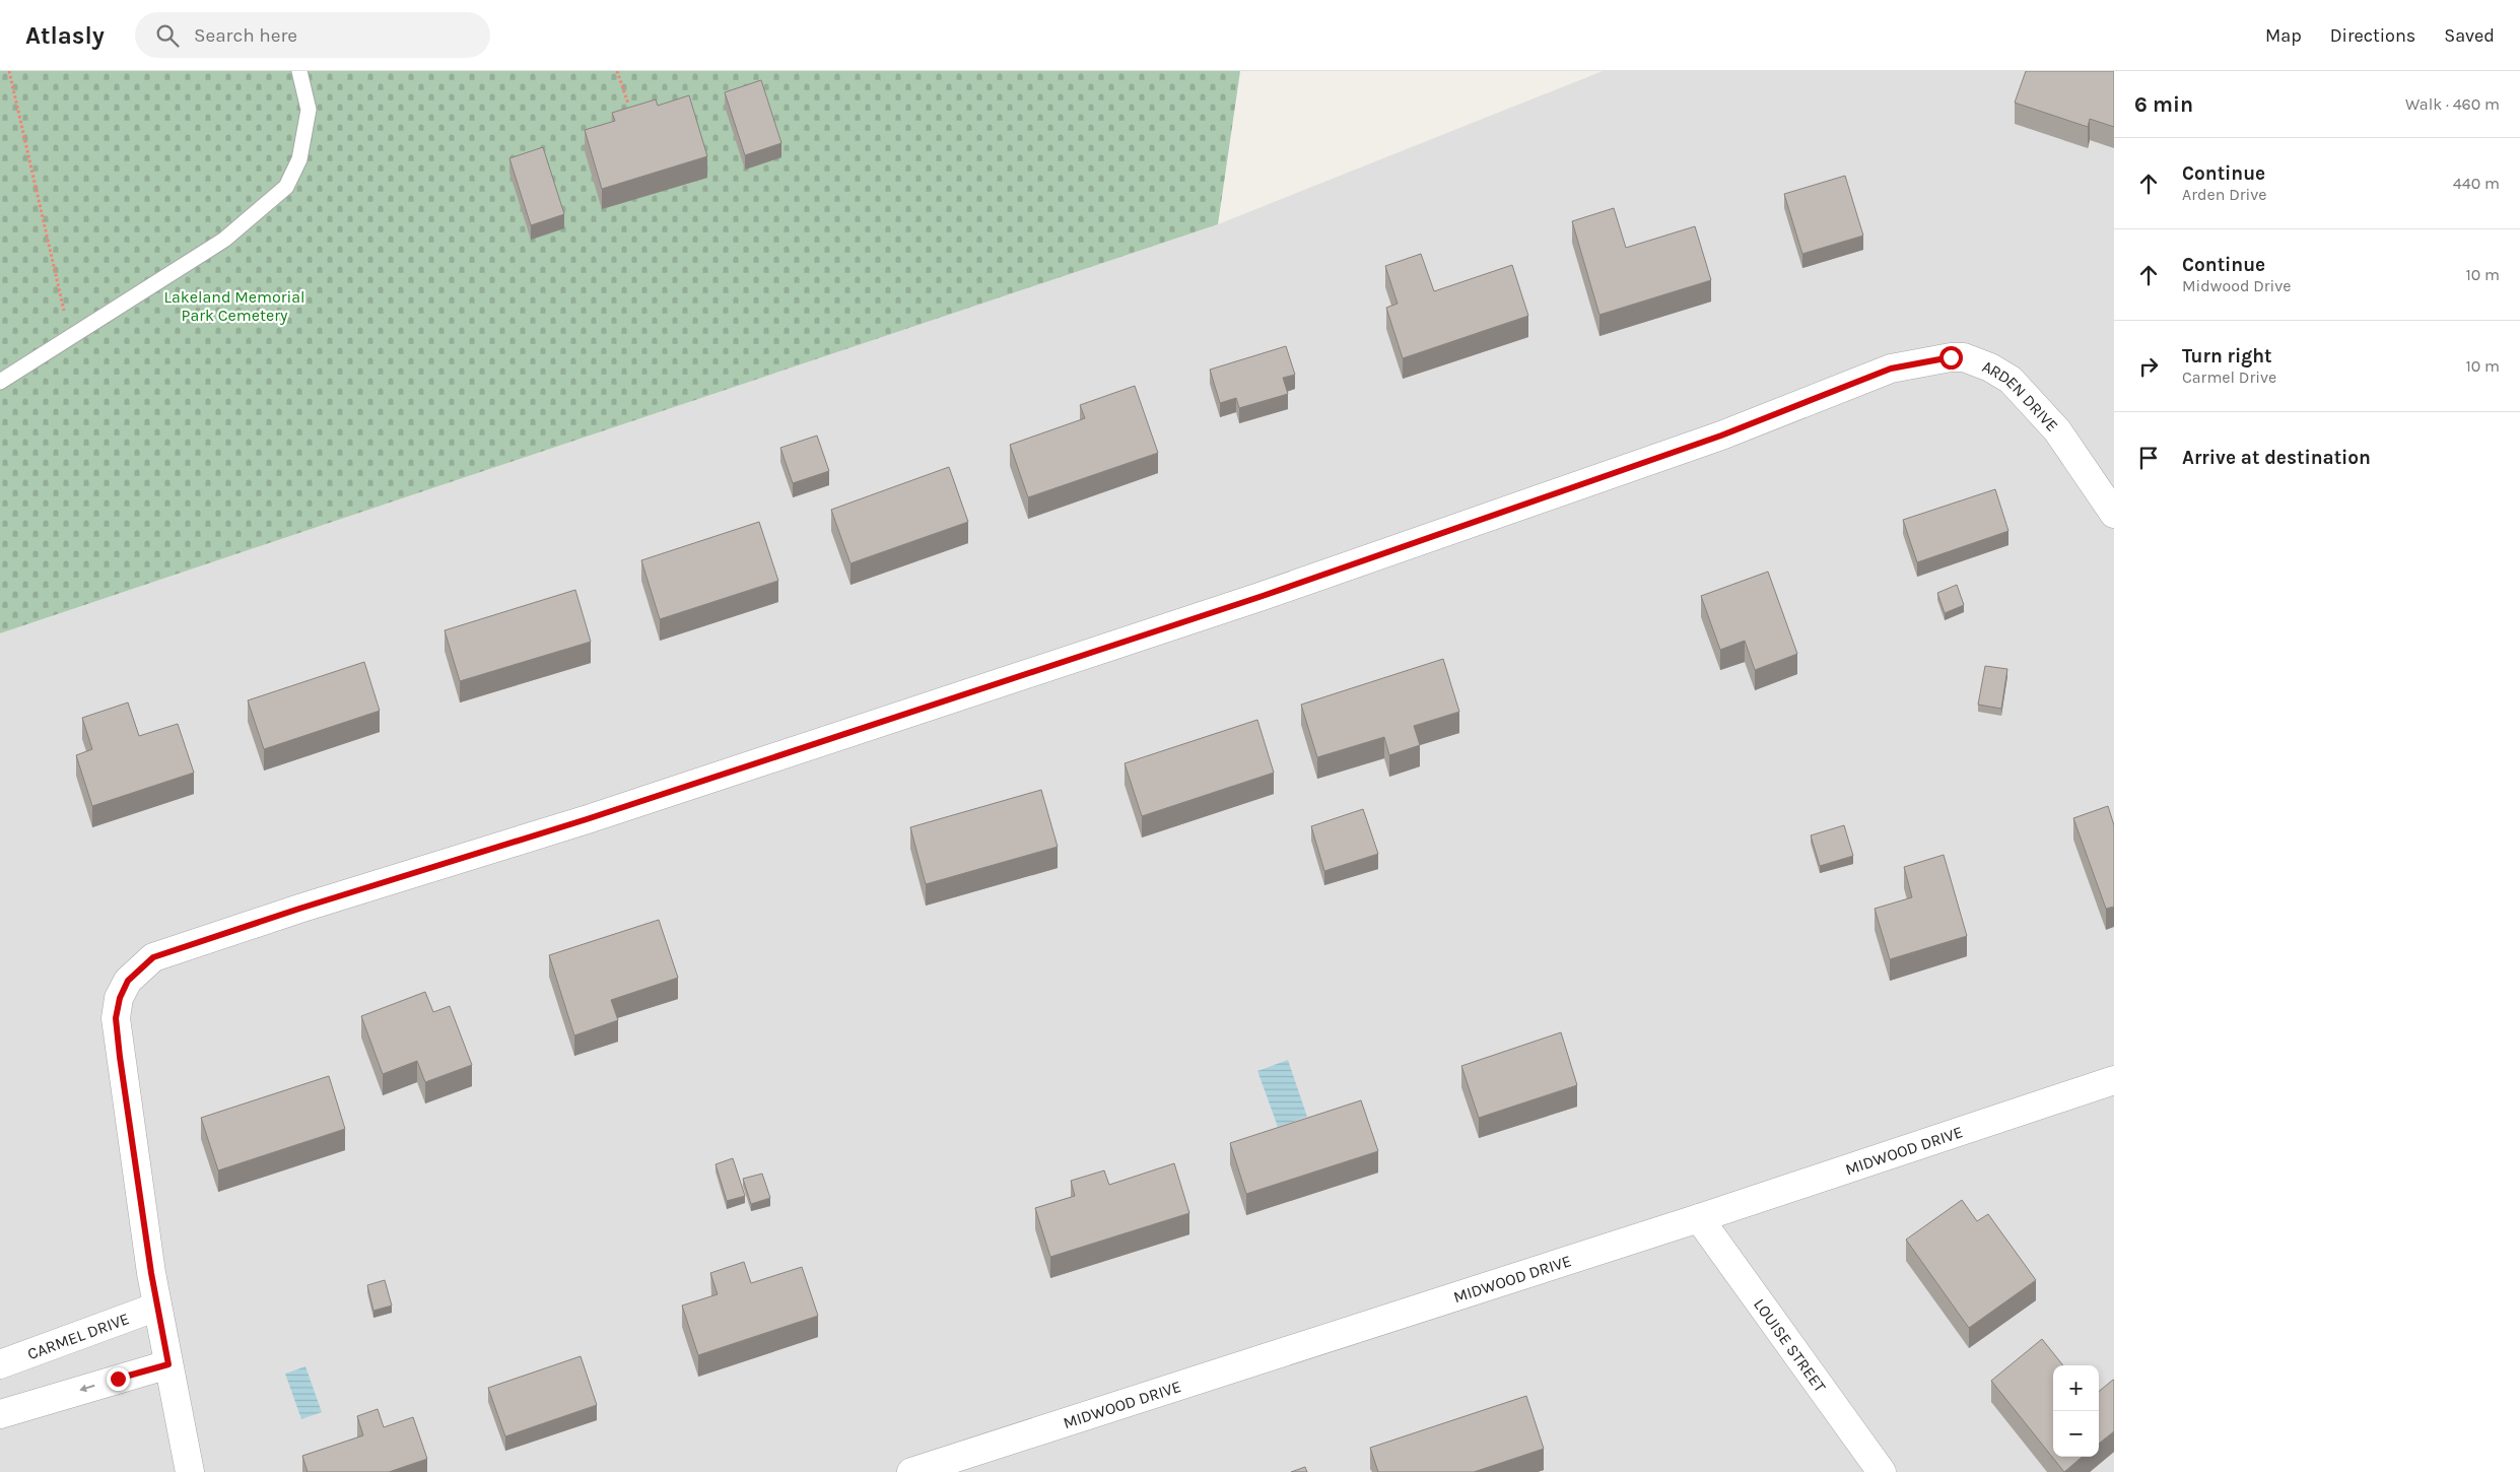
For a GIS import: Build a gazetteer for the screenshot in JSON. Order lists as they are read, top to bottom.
{
  "streets": {
    "street": [
      "ARDEN DRIVE",
      "MIDWOOD DRIVE",
      "CARMEL DRIVE",
      "LOUISE STREET"
    ]
  },
  "crossings": [
    ["ARDEN DRIVE", "CARMEL DRIVE"],
    ["MIDWOOD DRIVE", "LOUISE STREET"]
  ],
  "parks": ["Lakeland Memorial Park Cemetery"],
  "page": {
    "header": "Atlasly",
    "search": "Search here",
    "nav": ["Map", "Directions", "Saved"],
    "heading": ["6 min", "Walk · 460 m"],
    "list": [
      ["Continue", "Arden Drive", "440 m"],
      ["Continue", "Midwood Drive", "10 m"],
      ["Turn right", "Carmel Drive", "10 m"],
      "Arrive at destination"
    ],
    "map_buttons": ["+", "−"]
  }
}
